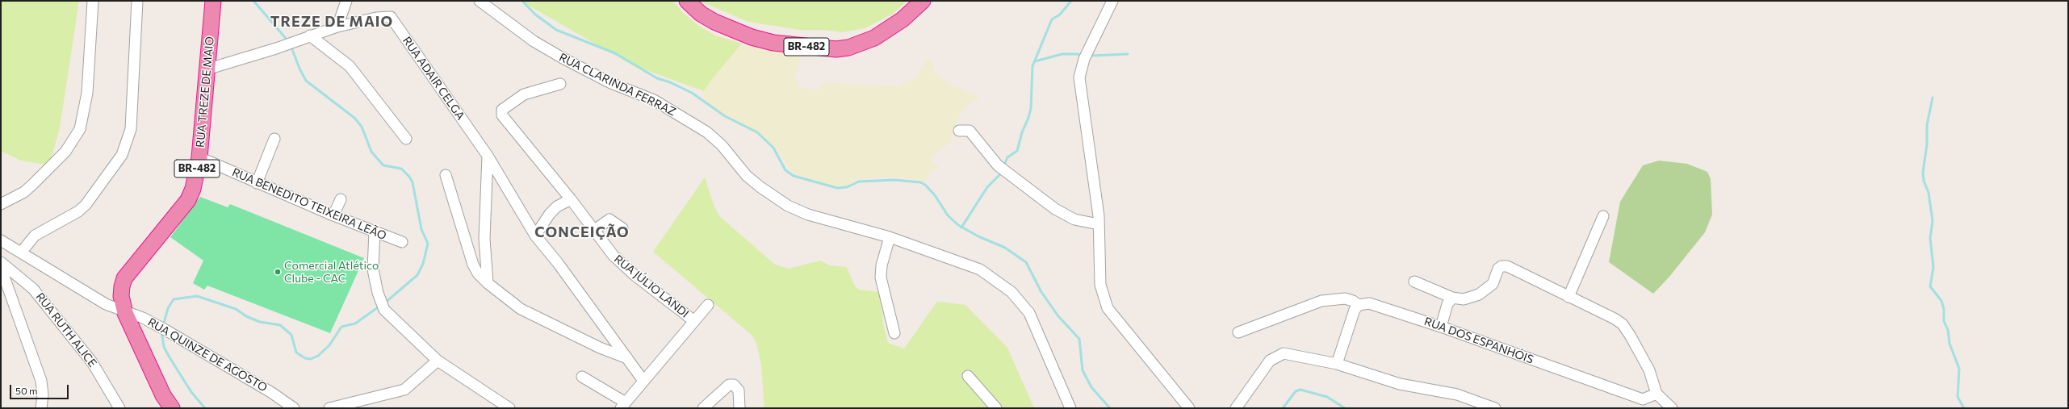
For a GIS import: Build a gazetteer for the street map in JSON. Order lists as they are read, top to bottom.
{
  "streets": {
    "highway": ["BR-482", "RUA TREZE DE MAIO"],
    "street": [
      "RUA ADAIR CELGA",
      "RUA CLARINDA FERRAZ",
      "RUA BENEDITO TEIXEIRA LEÃO",
      "RUA JÚLIO LANDI",
      "RUA RUTH ALICE",
      "RUA DOS ESPANHÓIS",
      "RUA QUINZE DE AGOSTO"
    ]
  },
  "crossings": [
    ["BR-482", "RUA TREZE DE MAIO"],
    ["BR-482", "RUA QUINZE DE AGOSTO"],
    ["RUA ADAIR CELGA", "RUA TREZE DE MAIO"],
    ["RUA TREZE DE MAIO", "RUA BENEDITO TEIXEIRA LEÃO"],
    ["RUA TREZE DE MAIO", "RUA QUINZE DE AGOSTO"]
  ],
  "districts": ["TREZE DE MAIO", "CONCEIÇÃO"],
  "places": ["Comercial Atlético Clube - CAC"],
  "scale_bar": "50 m"
}
